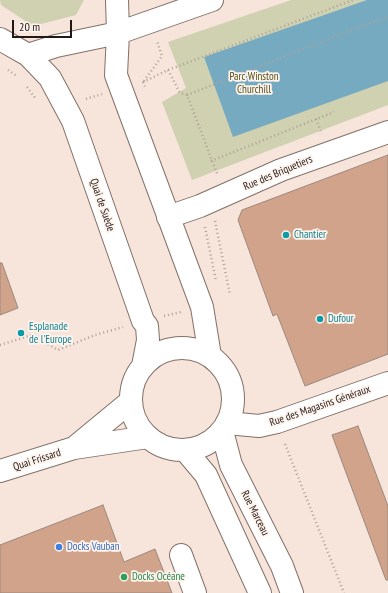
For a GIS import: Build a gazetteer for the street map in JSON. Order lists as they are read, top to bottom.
{
  "streets": {
    "main road": [
      "Rue des Briquetiers",
      "Quai de Suède",
      "Rue des Magasins Généraux",
      "Quai Frissard",
      "Rue Marceau"
    ]
  },
  "crossings": [
    ["Quai de Suède", "Rue des Magasins Généraux"],
    ["Quai de Suède", "Quai Frissard"],
    ["Quai de Suède", "Rue Marceau"],
    ["Rue des Magasins Généraux", "Quai Frissard"],
    ["Rue des Magasins Généraux", "Rue Marceau"],
    ["Quai Frissard", "Rue Marceau"]
  ],
  "parks": ["Parc Winston Churchill"],
  "places": [
    "Chantier",
    "Dufour",
    "Esplanade de l'Europe",
    "Docks Vauban",
    "Docks Océane"
  ],
  "scale_bar": "20 m"
}
